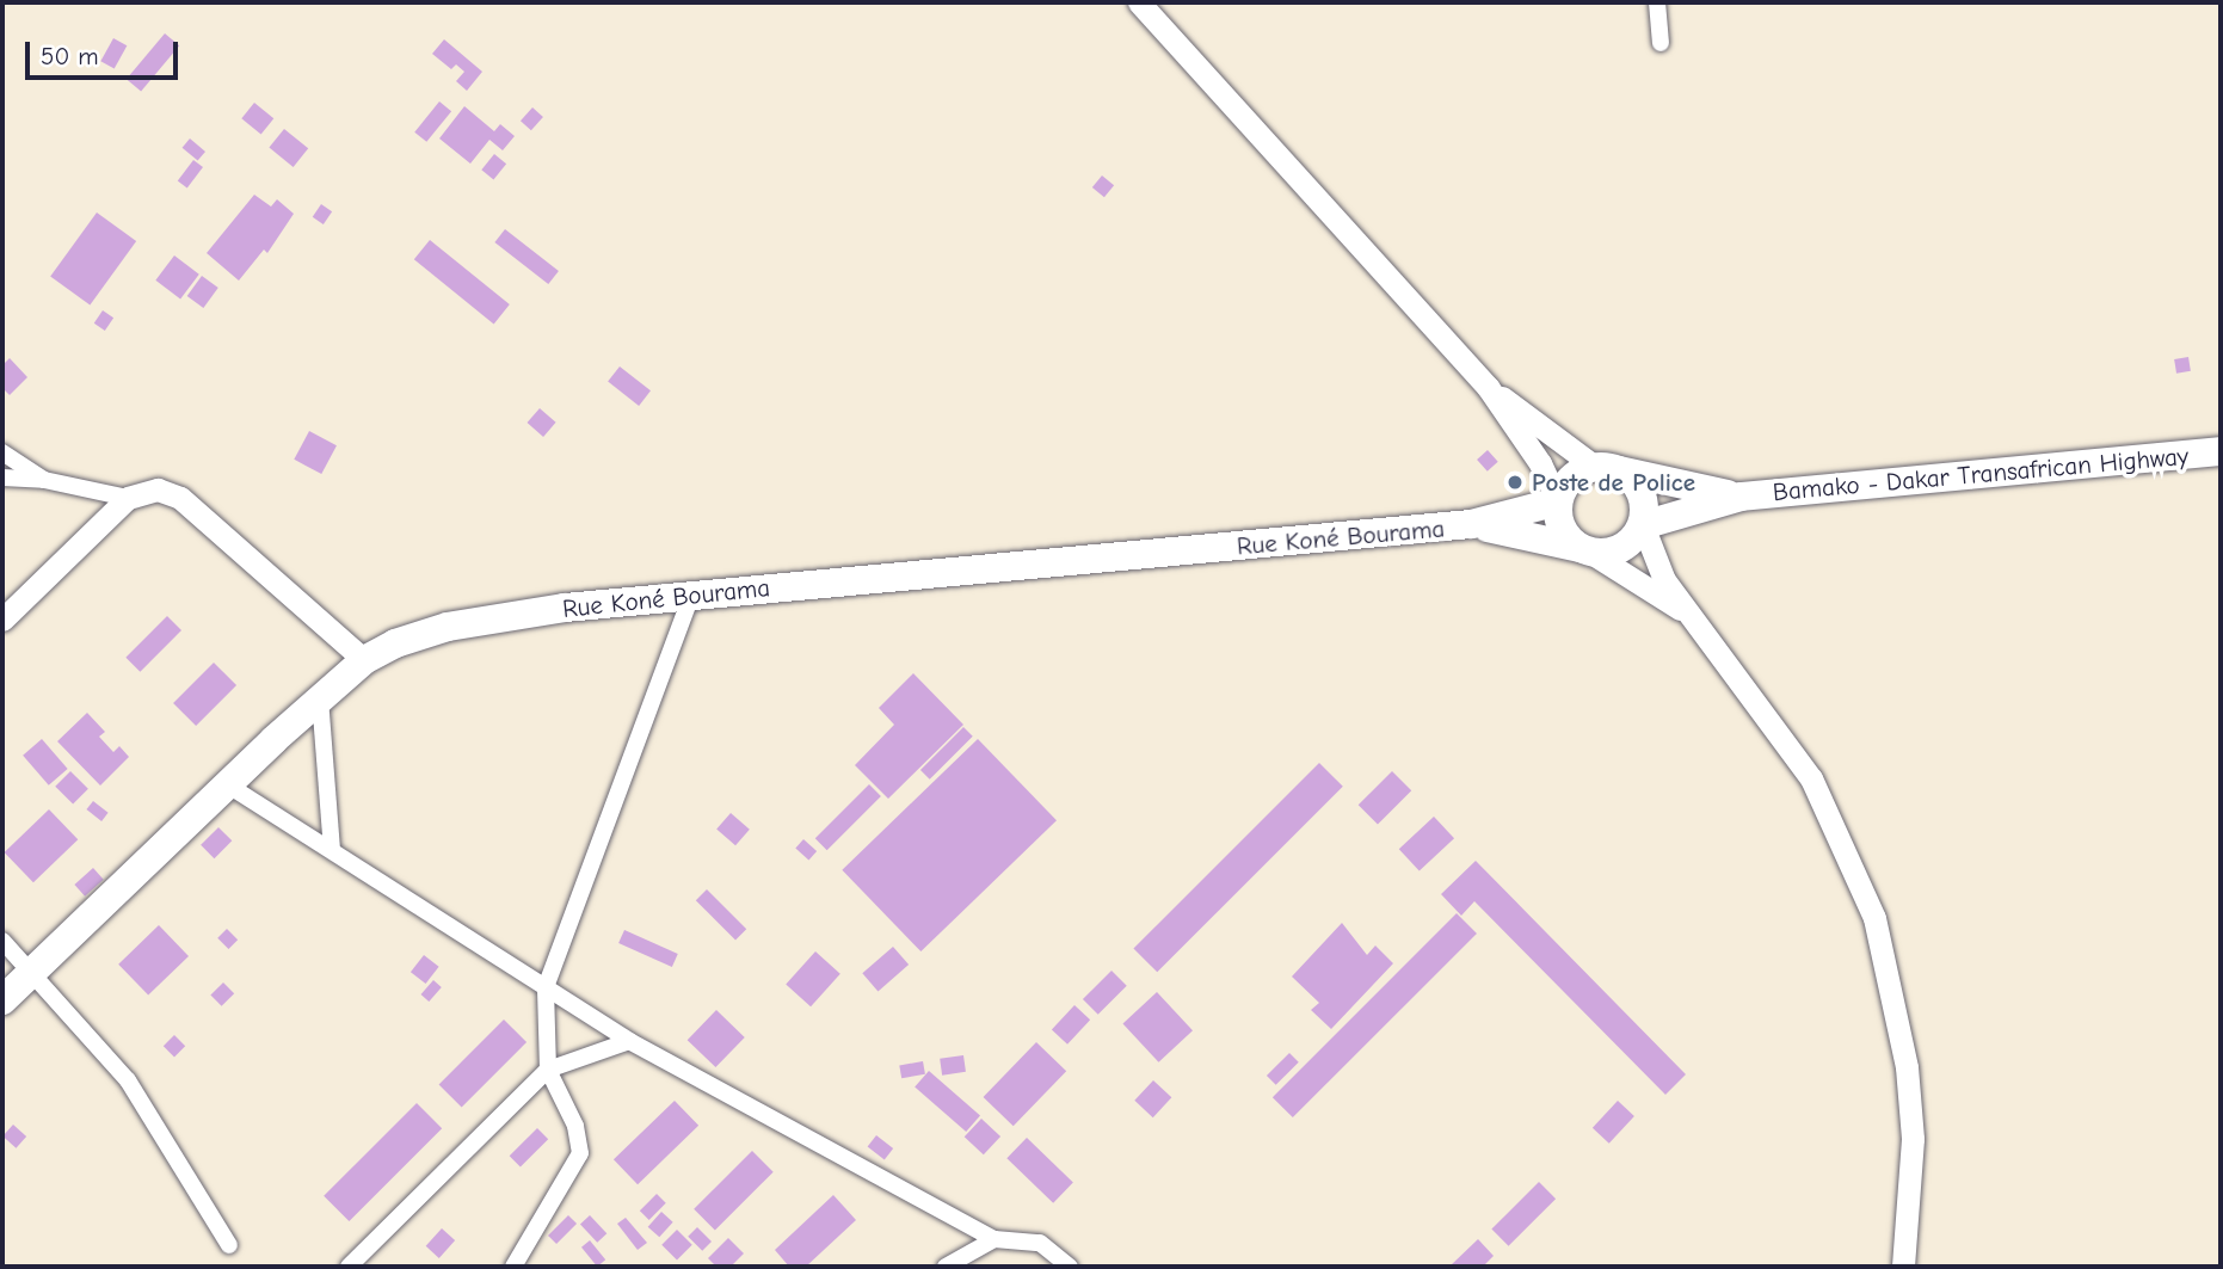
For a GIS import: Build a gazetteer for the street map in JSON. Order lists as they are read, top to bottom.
{
  "streets": {
    "highway": ["Bamako - Dakar Transafrican Highway", "Rue Koné Bourama"]
  },
  "crossings": [
    ["Bamako - Dakar Transafrican Highway", "Rue Koné Bourama"]
  ],
  "places": ["Poste de Police"],
  "scale_bar": "50 m"
}
